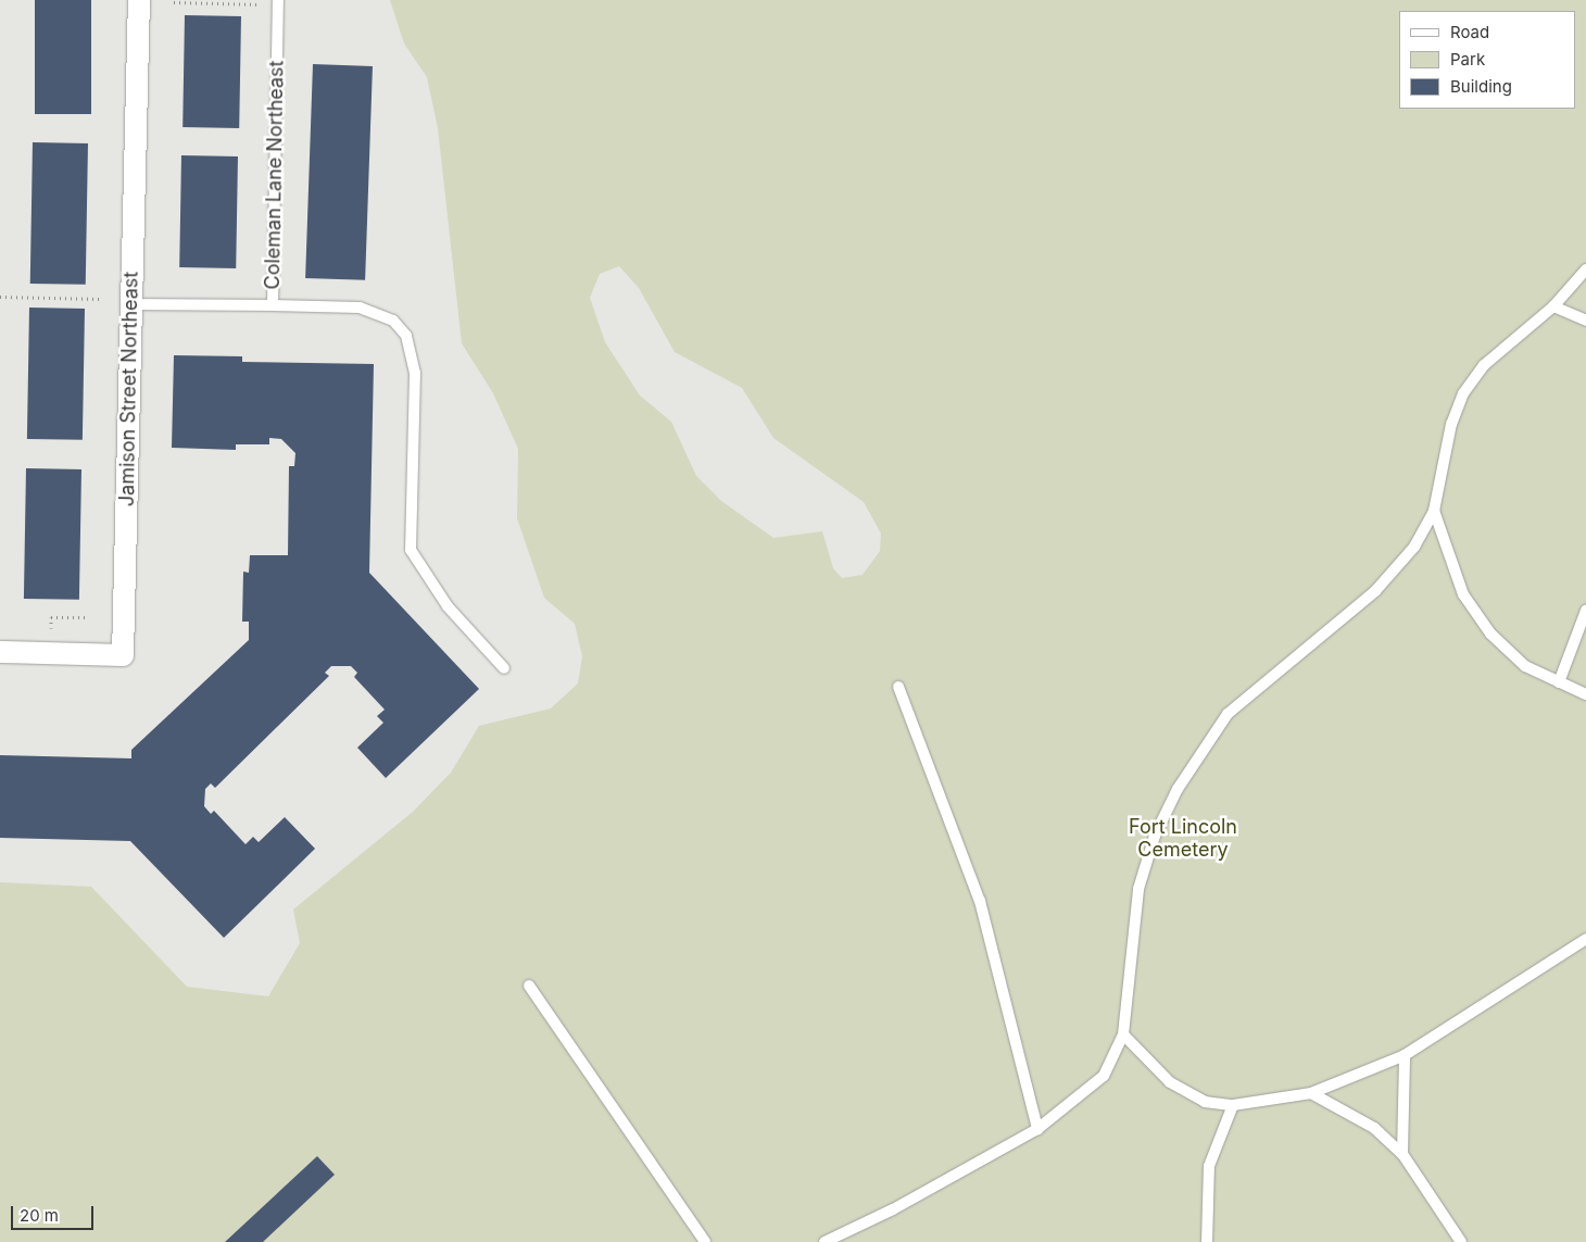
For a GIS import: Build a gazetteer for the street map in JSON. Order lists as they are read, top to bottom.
{
  "streets": {
    "street": ["Jamison Street Northeast"],
    "lane": ["Coleman Lane Northeast"]
  },
  "crossings": [
    ["Coleman Lane Northeast", "Jamison Street Northeast"]
  ],
  "parks": ["Fort Lincoln Cemetery"],
  "legend": ["Road", "Park", "Building"],
  "scale_bar": "20 m"
}
